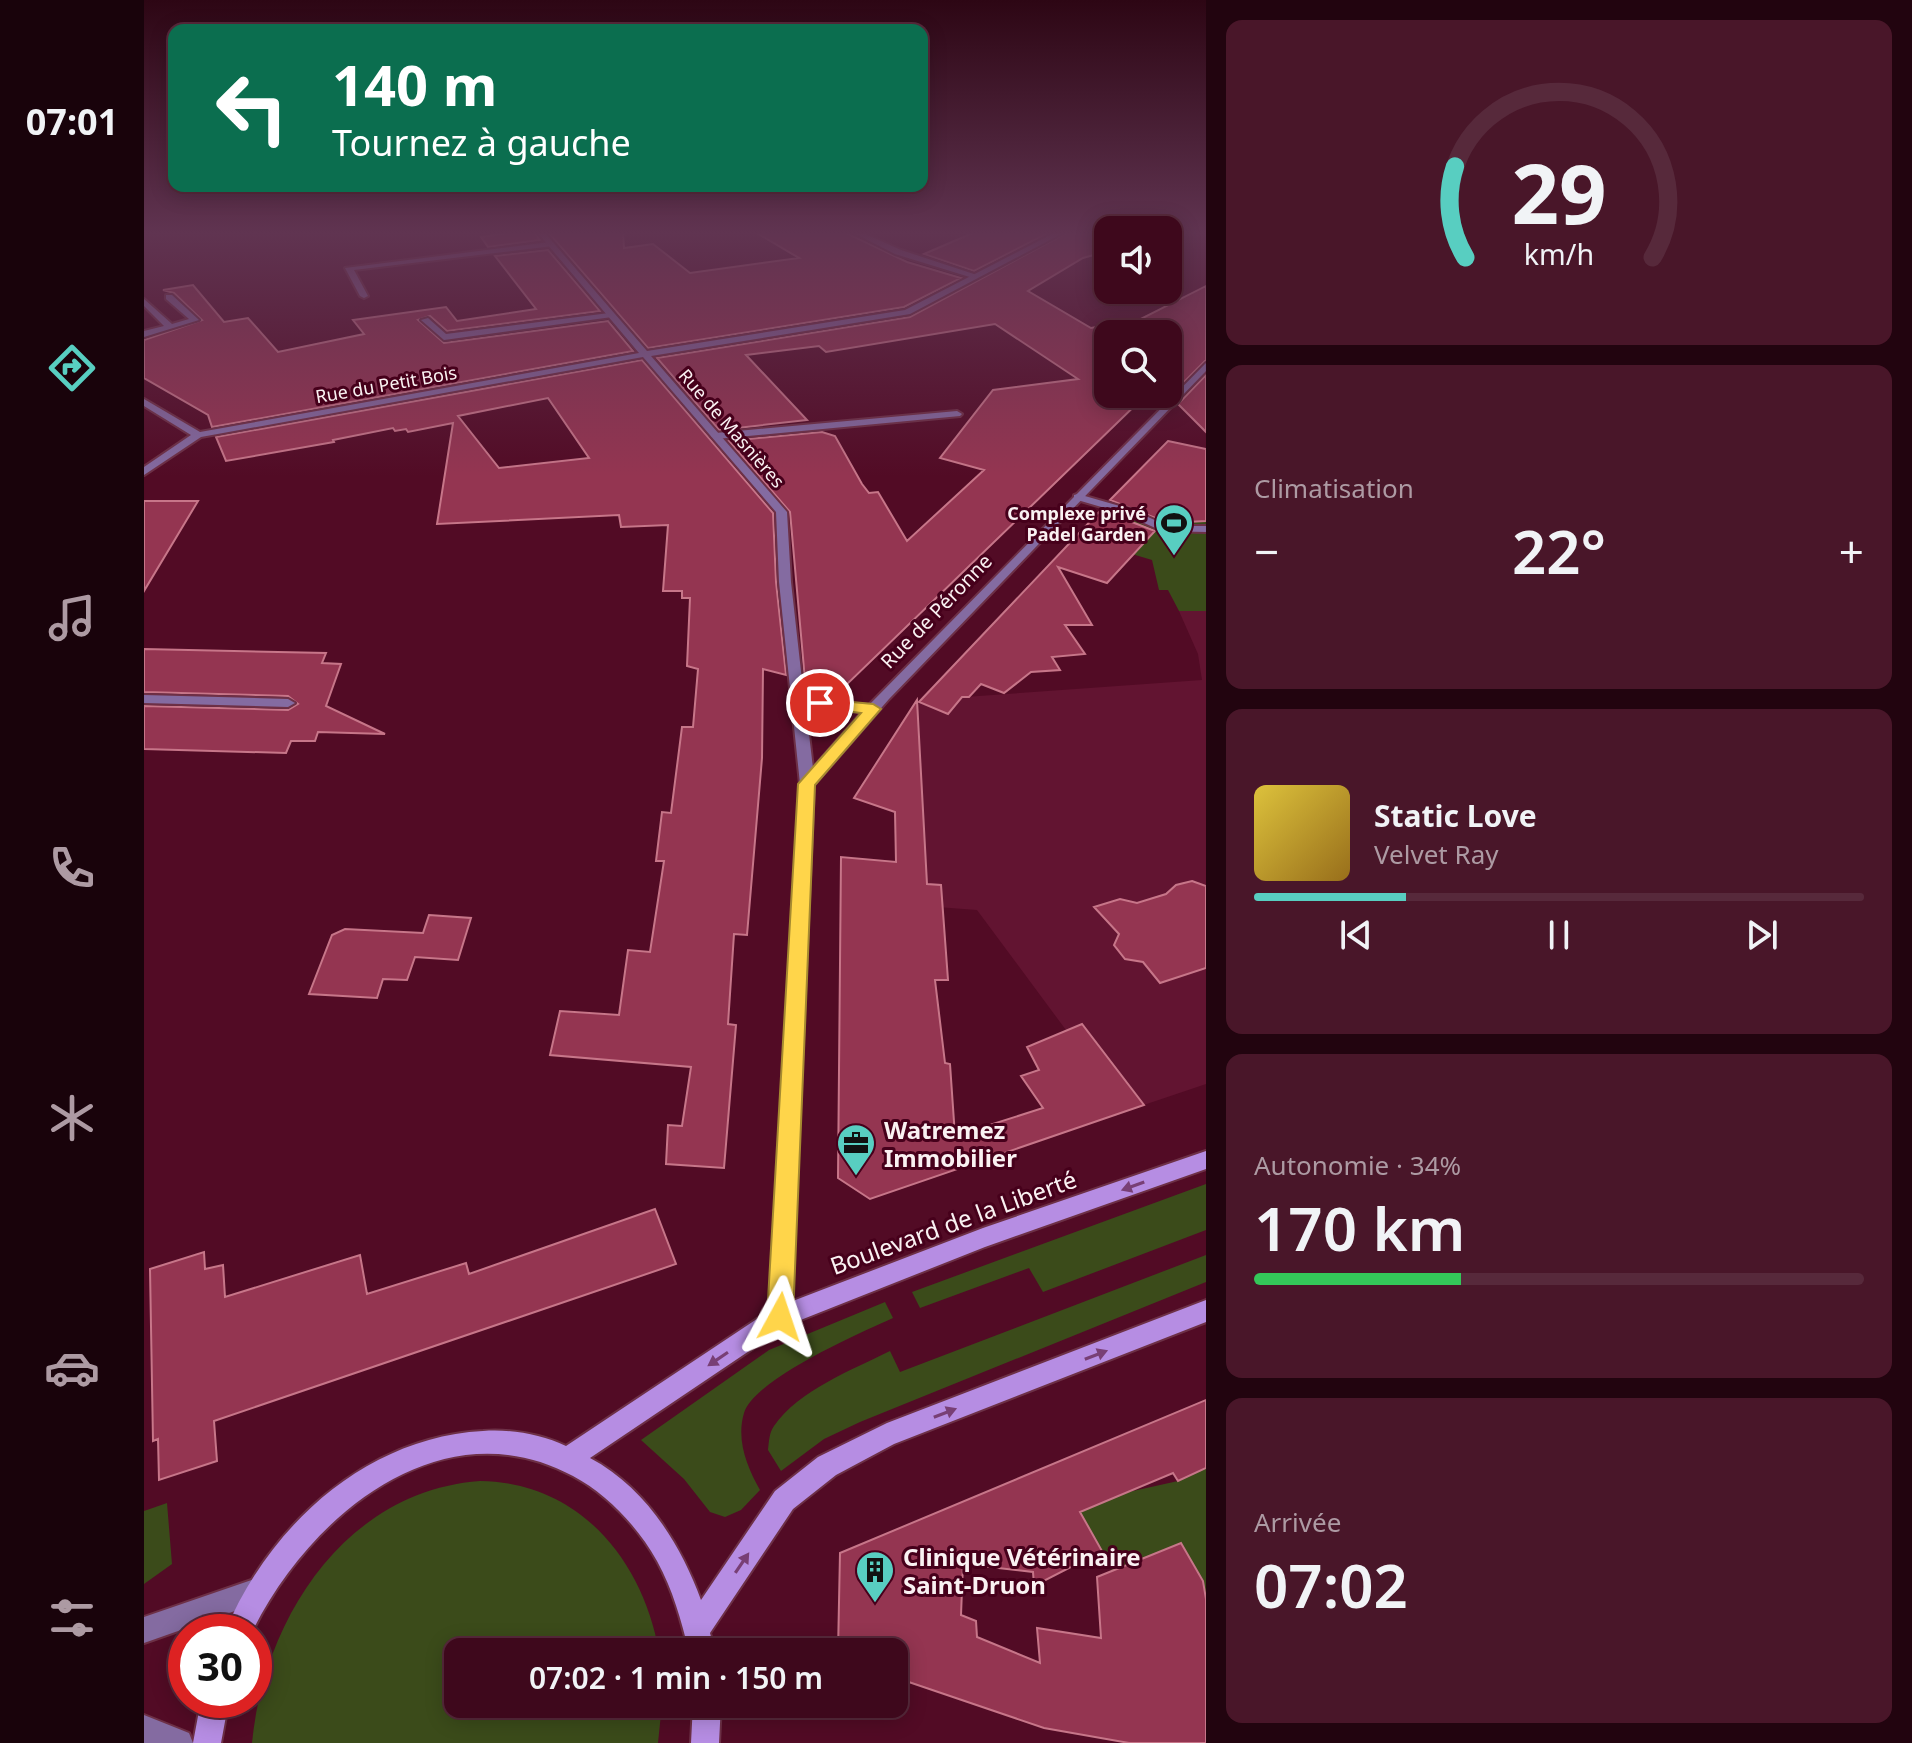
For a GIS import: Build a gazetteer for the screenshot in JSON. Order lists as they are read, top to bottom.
{
  "streets": {
    "main road": ["Boulevard de la Liberté"],
    "street": ["Rue du Petit Bois", "Rue de Masnières", "Rue de Péronne"]
  },
  "crossings": [
    ["Rue du Petit Bois", "Rue de Masnières"],
    ["Rue de Masnières", "Rue de Péronne"]
  ],
  "one_way": ["Boulevard de la Liberté"],
  "places": {
    "sports": ["Complexe privé Padel Garden"],
    "office": ["Watremez Immobilier"],
    "building": ["Clinique Vétérinaire Saint-Druon"]
  },
  "page": {
    "tabs": "07:01",
    "turn": ["140 m", "Tournez à gauche"],
    "tile": [
      "Climatisation",
      ["Autonomie · 34%", "170 km"],
      ["Arrivée", "07:02"]
    ],
    "heat": ["−", "22°", "+"],
    "song": ["Static Love", "Velvet Ray"],
    "limit": "30",
    "trip": "07:02 · 1 min · 150 m",
    "gauge": ["29", "km/h"]
  }
}
